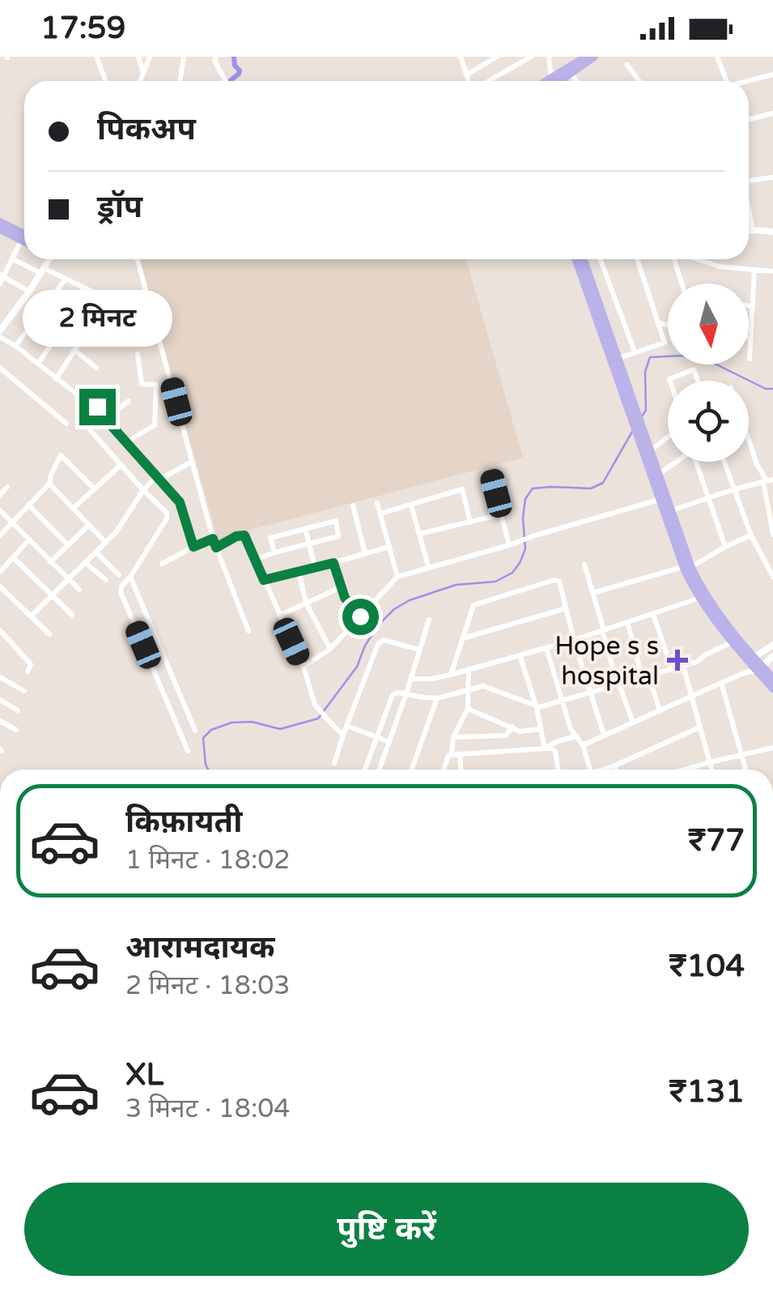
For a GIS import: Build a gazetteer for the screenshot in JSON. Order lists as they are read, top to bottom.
{
  "places": {
    "health": ["Hope s s hospital"]
  },
  "north": "bottom",
  "page": {
    "status": "17:59",
    "banner": ["पिकअप", "ड्रॉप"],
    "bubble": "2 मिनट",
    "list": [
      {
        "name": "किफ़ायती",
        "note": "1 मिनट · 18:02",
        "value": "₹77"
      },
      {
        "name": "आरामदायक",
        "note": "2 मिनट · 18:03",
        "value": "₹104"
      },
      {
        "name": "XL",
        "note": "3 मिनट · 18:04",
        "value": "₹131"
      }
    ],
    "buttons": "पुष्टि करें"
  }
}
